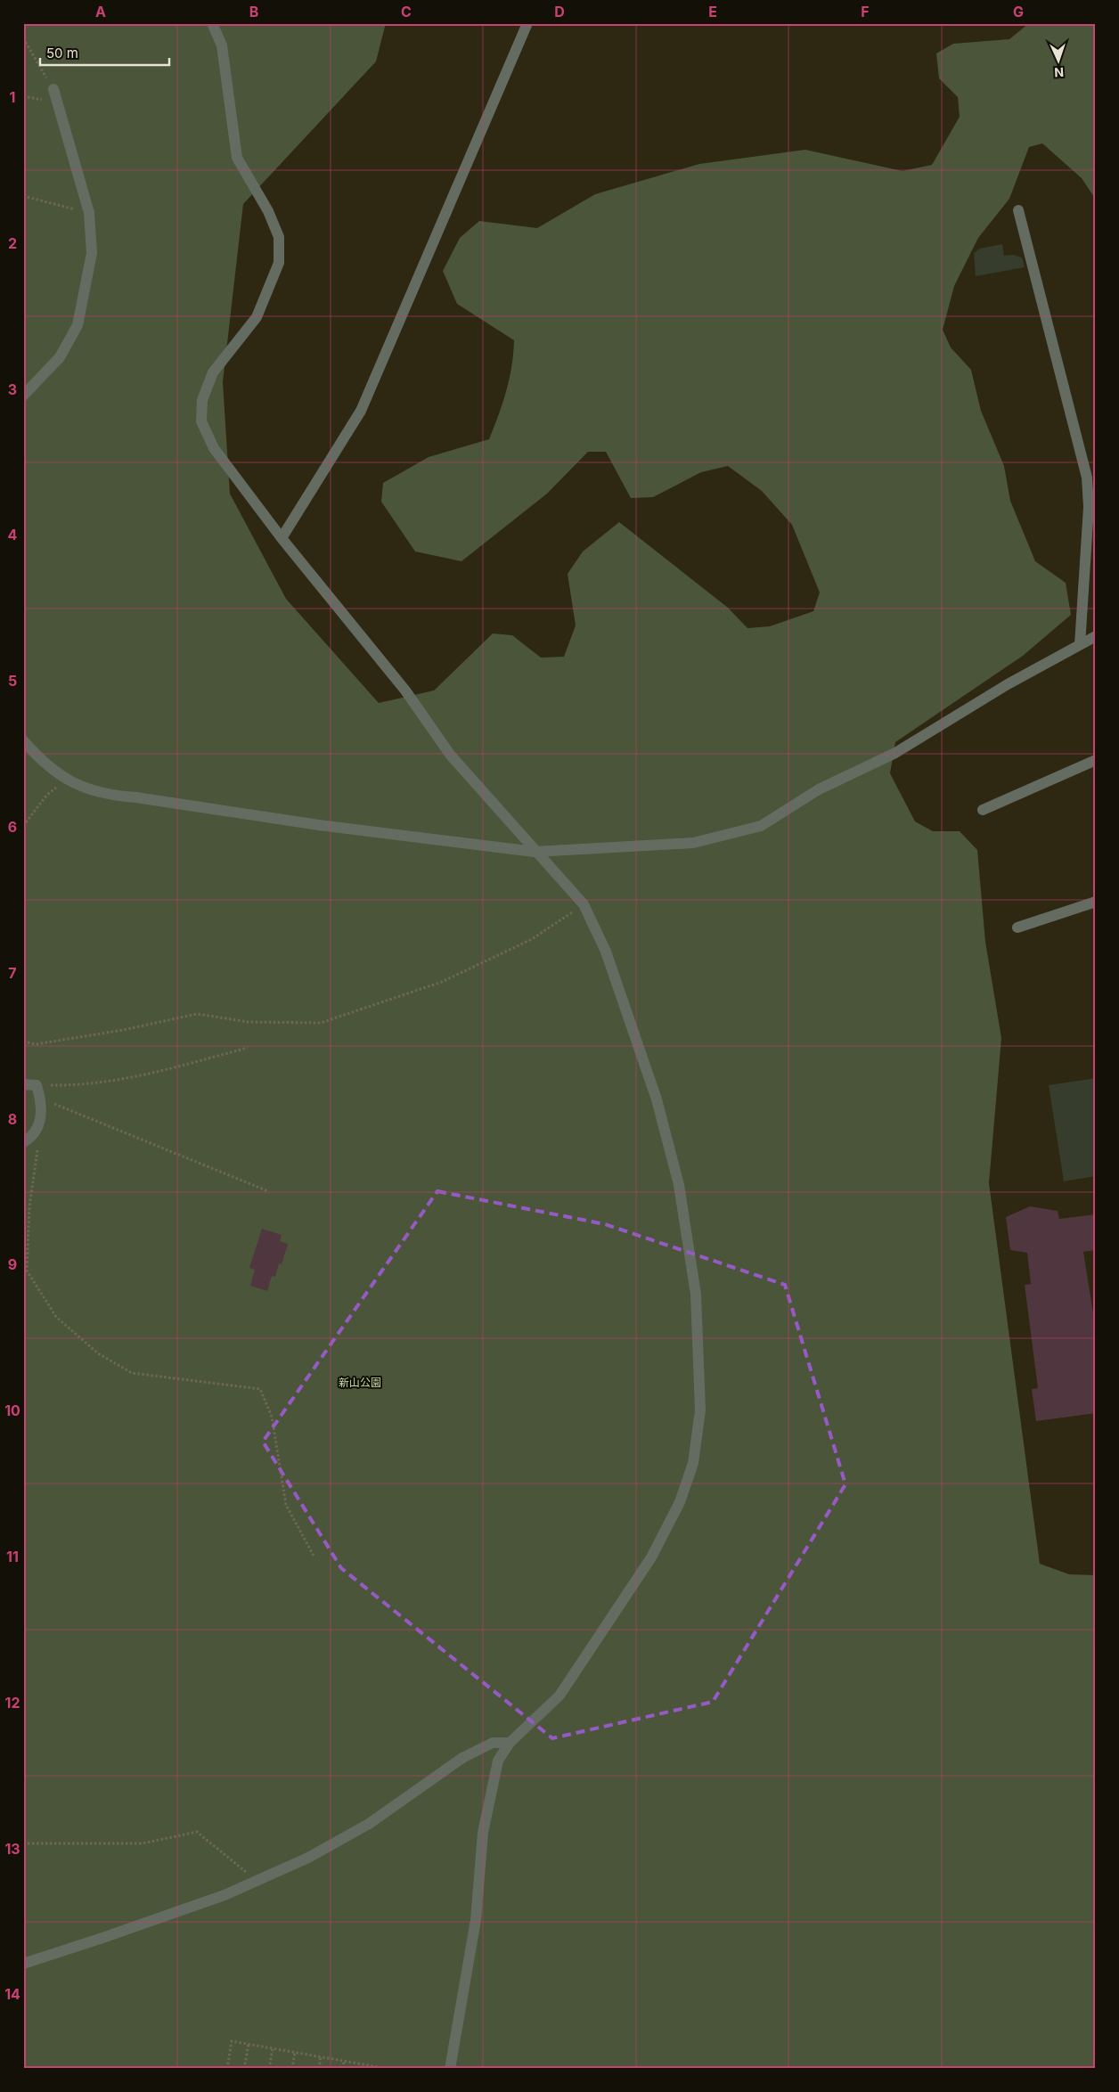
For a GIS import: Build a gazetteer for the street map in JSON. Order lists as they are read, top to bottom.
{
  "parks": ["新山公園"],
  "scale_bar": "50 m",
  "north": "bottom",
  "grid": {
    "columns": [
      "A",
      "B",
      "C",
      "D",
      "E",
      "F",
      "G"
    ],
    "rows": [
      "1",
      "2",
      "3",
      "4",
      "5",
      "6",
      "7",
      "8",
      "9",
      "10",
      "11",
      "12",
      "13",
      "14"
    ]
  }
}
